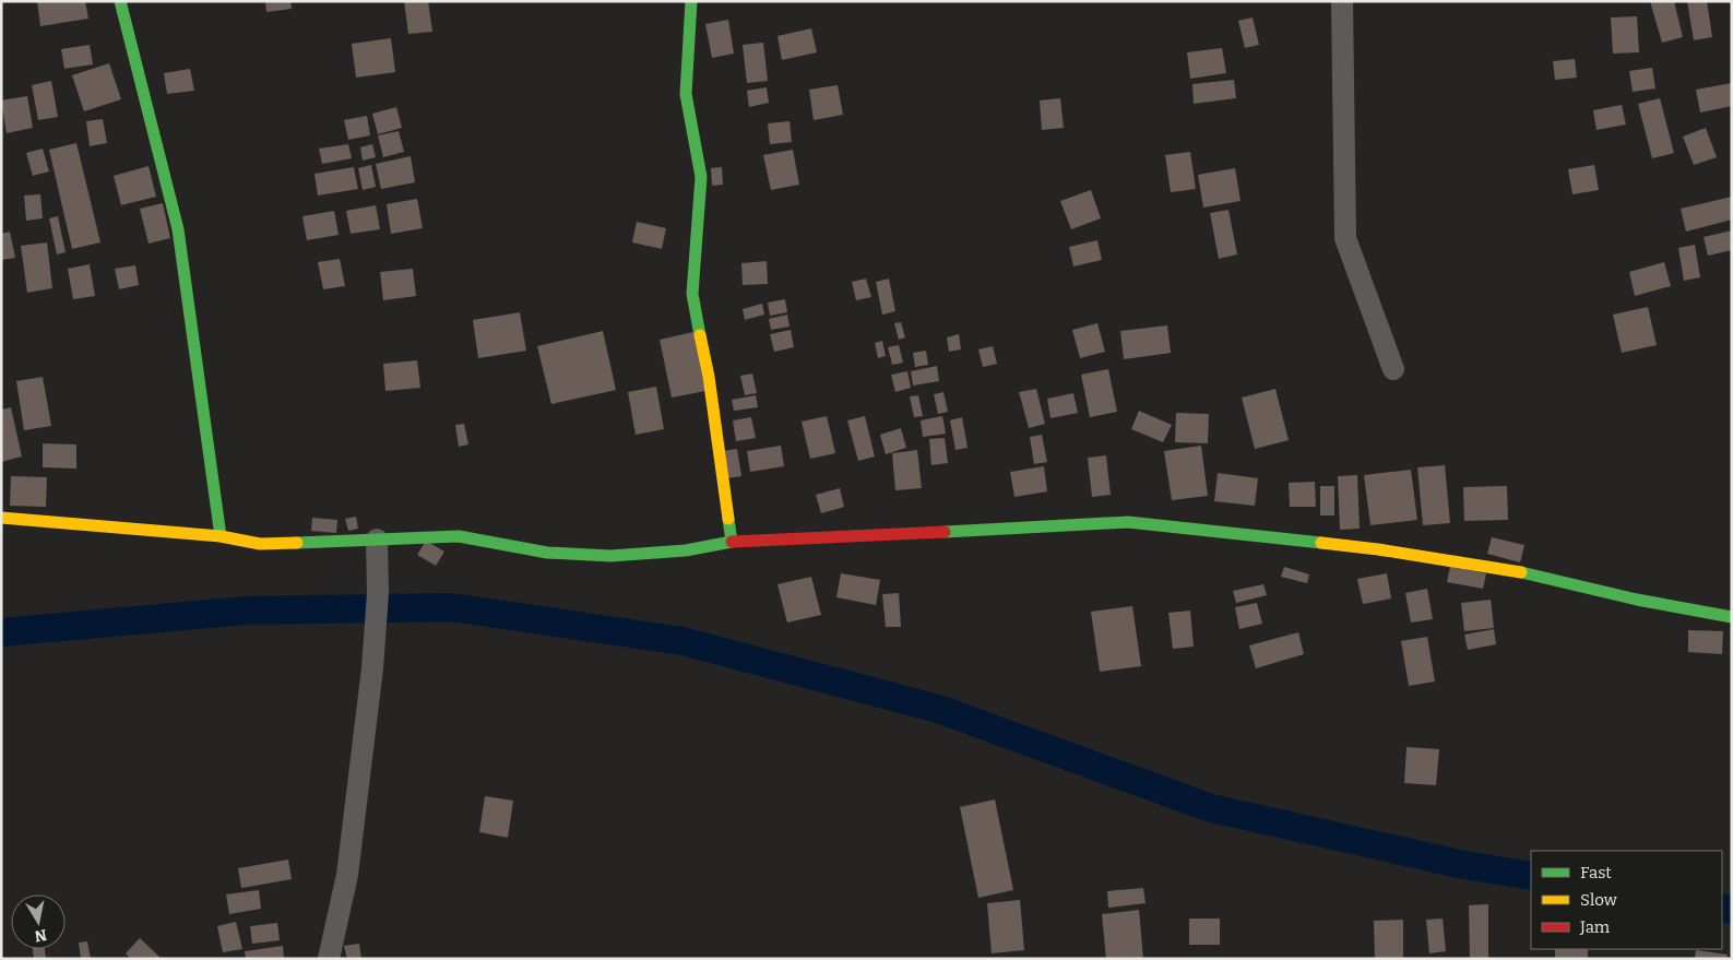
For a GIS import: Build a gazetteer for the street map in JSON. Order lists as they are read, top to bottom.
{
  "legend": ["Fast", "Slow", "Jam"],
  "north": "bottom"
}
